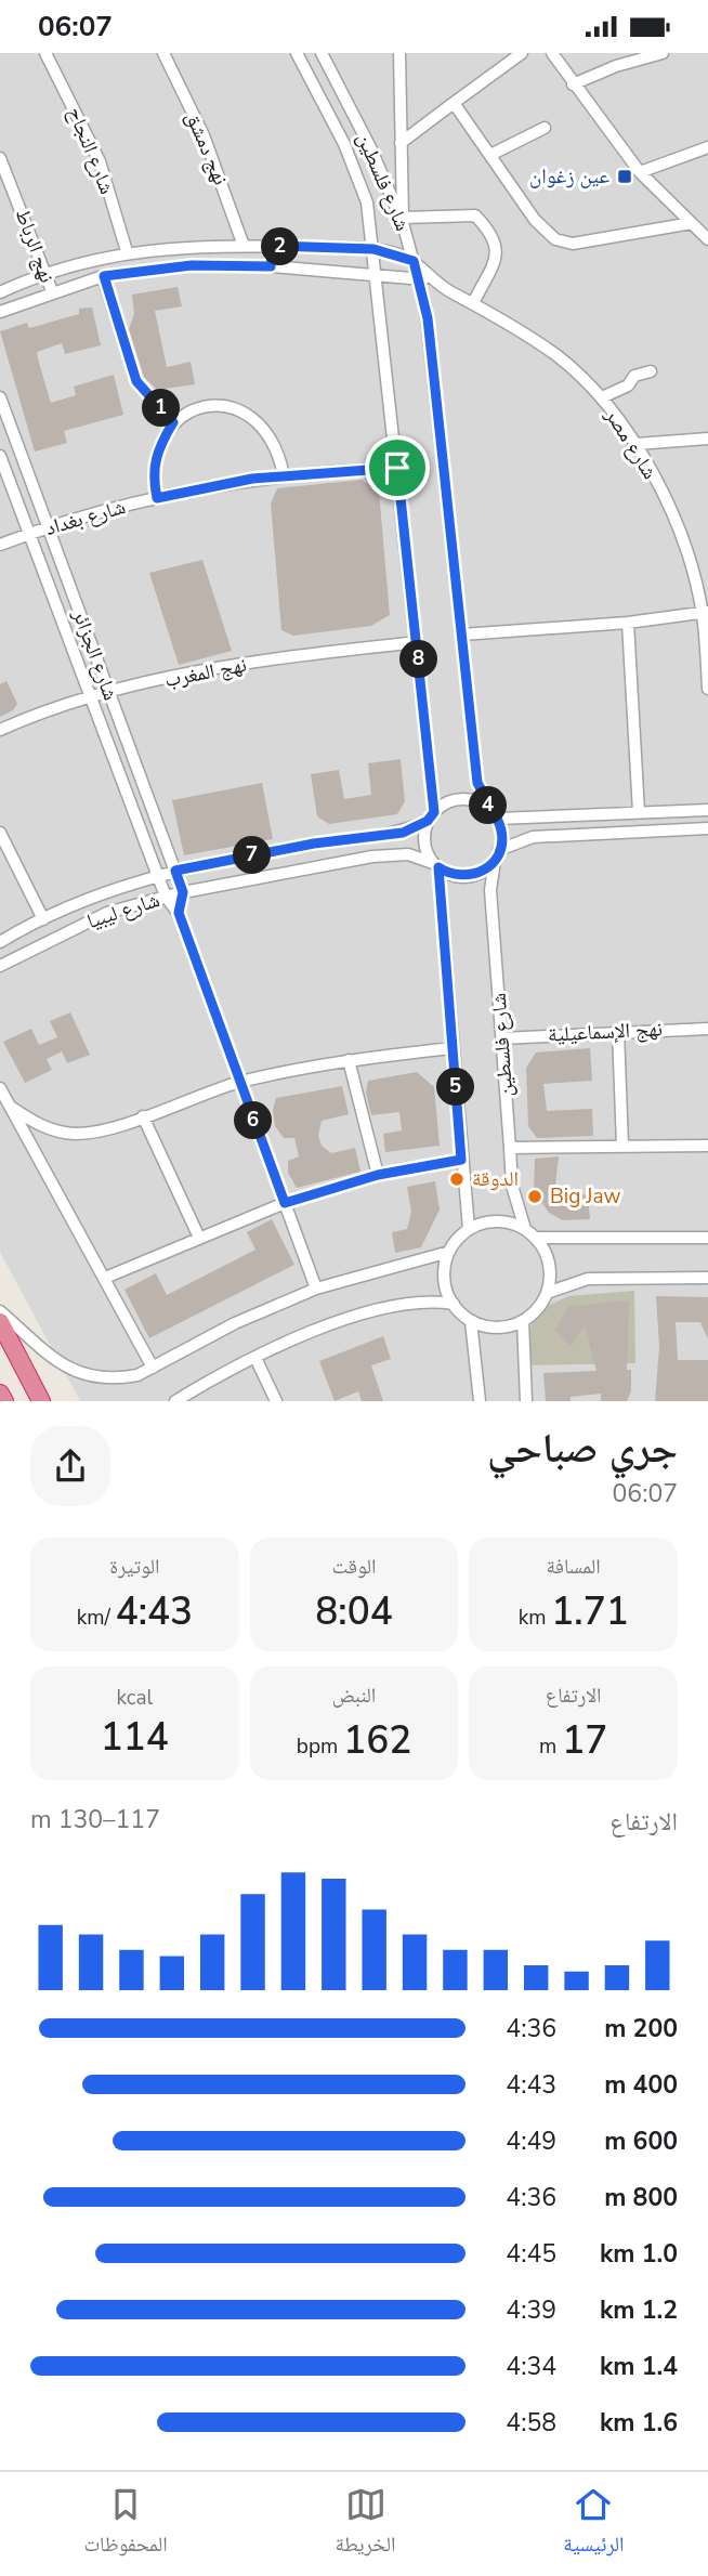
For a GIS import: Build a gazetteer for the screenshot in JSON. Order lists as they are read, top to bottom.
{
  "streets": {
    "street": [
      "نهج دمشق",
      "شارع النجاح",
      "شارع فلسطين",
      "نهج الرباط",
      "شارع مصر",
      "شارع بغداد",
      "شارع الجزائر",
      "نهج المغرب",
      "شارع ليبيا",
      "نهج الإسماعيلية"
    ]
  },
  "crossings": [
    ["شارع فلسطين", "شارع مصر"],
    ["شارع فلسطين", "شارع بغداد"],
    ["شارع فلسطين", "نهج المغرب"],
    ["شارع فلسطين", "شارع ليبيا"],
    ["شارع فلسطين", "نهج الإسماعيلية"],
    ["نهج الرباط", "شارع مصر"],
    ["شارع بغداد", "شارع الجزائر"],
    ["شارع الجزائر", "نهج المغرب"],
    ["شارع الجزائر", "شارع ليبيا"]
  ],
  "places": {
    "transit": ["عين زغوان"],
    "other": ["الدوقة", "Big Jaw"]
  },
  "page": {
    "status": "06:07",
    "pins": [
      "2",
      "1",
      "8",
      "4",
      "7",
      "5",
      "6"
    ],
    "heading": ["جري صباحي", "06:07"],
    "stats": [
      ["المسافة", "1.71 km"],
      ["الوقت", "8:04"],
      ["الوتيرة", "4:43 /km"],
      ["الارتفاع", "17 m"],
      ["النبض", "162 bpm"],
      ["kcal", "114"]
    ],
    "chart": ["الارتفاع", "117–130 m"],
    "list": [
      {
        "name": "200 m",
        "note": "4:36"
      },
      {
        "name": "400 m",
        "note": "4:43"
      },
      {
        "name": "600 m",
        "note": "4:49"
      },
      {
        "name": "800 m",
        "note": "4:36"
      },
      {
        "name": "1.0 km",
        "note": "4:45"
      },
      {
        "name": "1.2 km",
        "note": "4:39"
      },
      {
        "name": "1.4 km",
        "note": "4:34"
      },
      {
        "name": "1.6 km",
        "note": "4:58"
      }
    ],
    "tabs": ["الرئيسية", "الخريطة", "المحفوظات"]
  }
}
